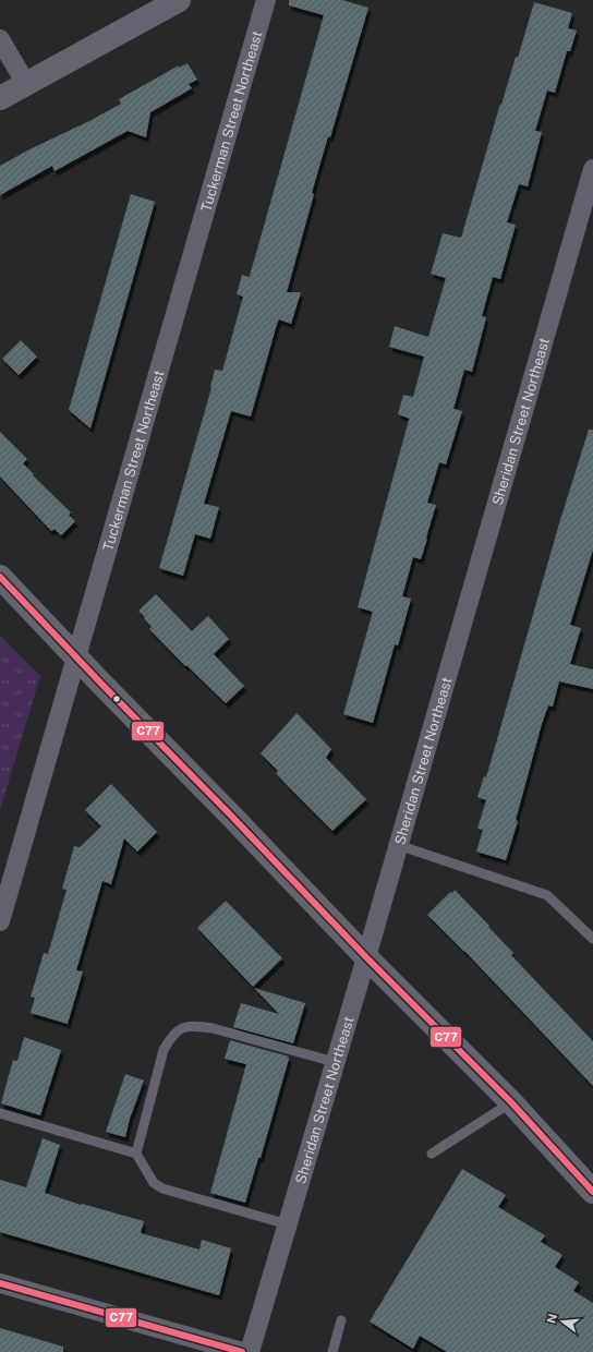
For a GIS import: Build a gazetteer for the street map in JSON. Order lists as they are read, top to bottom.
{
  "streets": {
    "street": ["Tuckerman Street Northeast", "Sheridan Street Northeast"]
  },
  "lines": ["transit line C77"],
  "north": "left"
}
